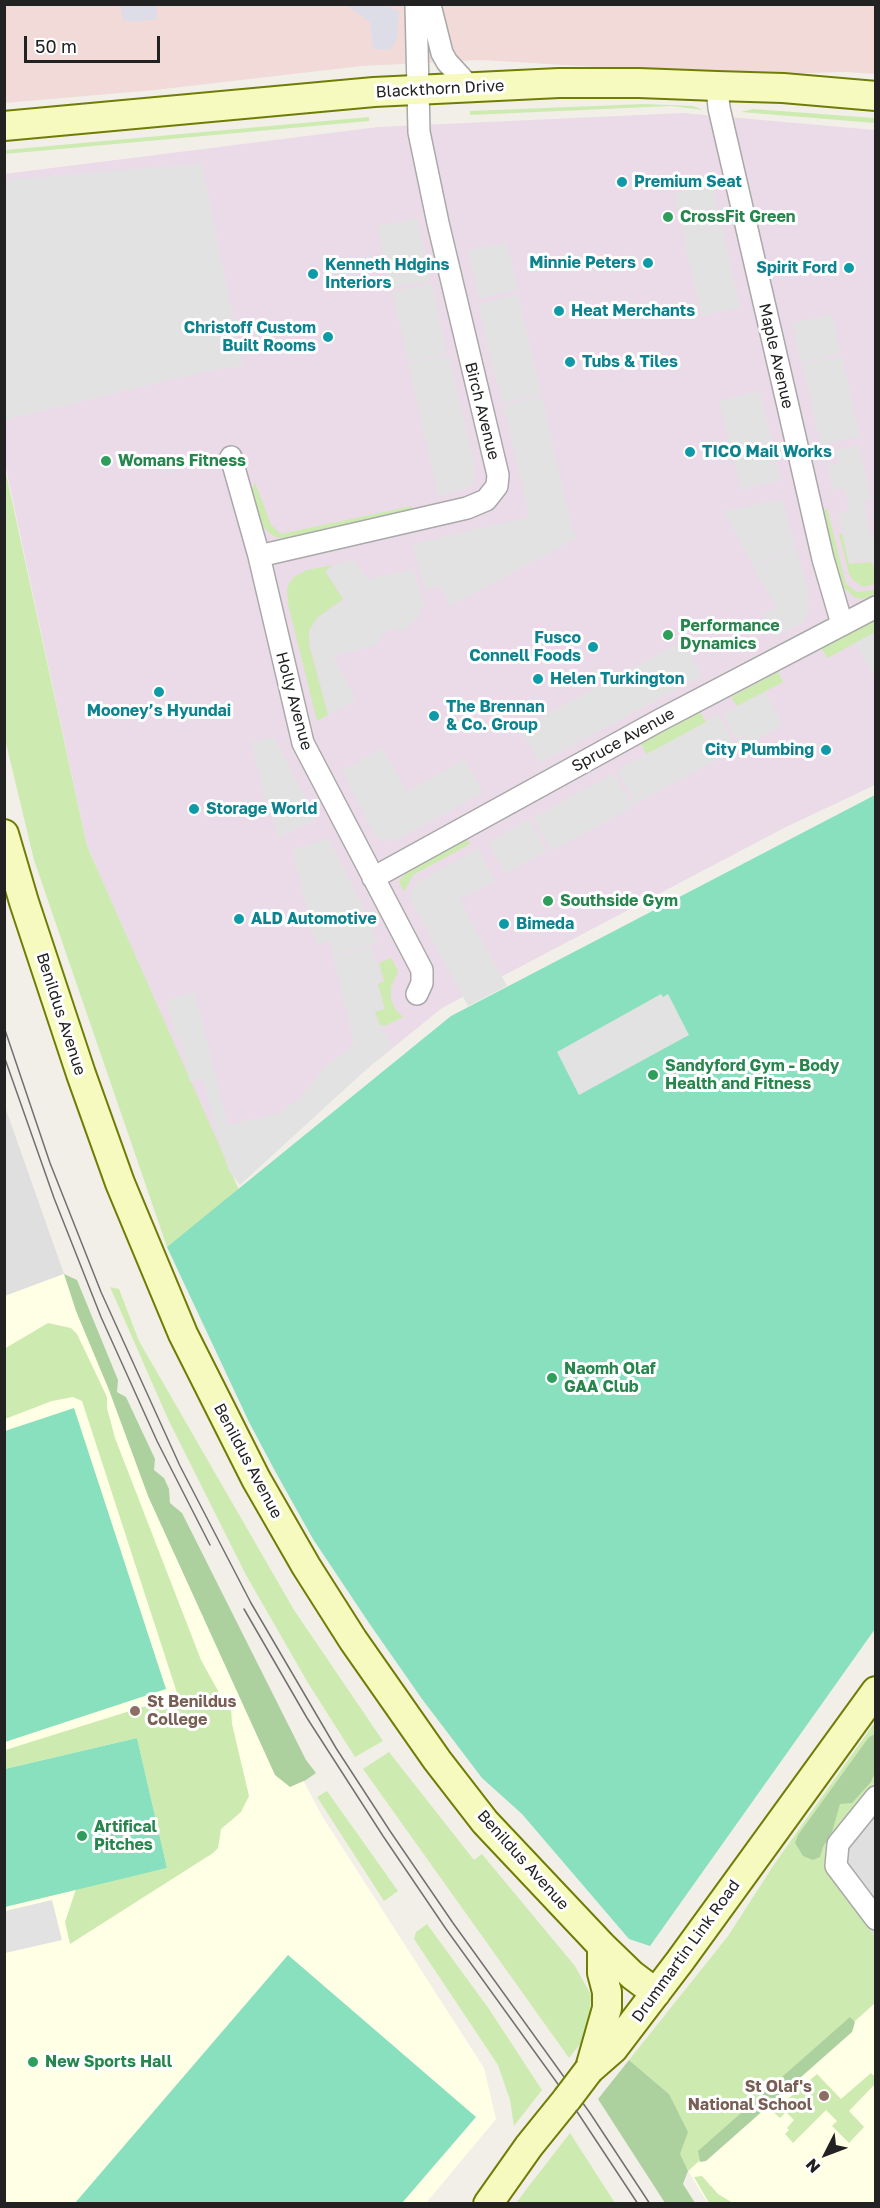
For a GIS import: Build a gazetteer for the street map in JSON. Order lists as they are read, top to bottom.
{
  "streets": {
    "street": [
      "Blackthorn Drive",
      "Maple Avenue",
      "Birch Avenue",
      "Holly Avenue",
      "Spruce Avenue",
      "Benildus Avenue",
      "Drummartin Link Road"
    ]
  },
  "crossings": [
    ["Blackthorn Drive", "Maple Avenue"],
    ["Blackthorn Drive", "Birch Avenue"],
    ["Maple Avenue", "Spruce Avenue"],
    ["Birch Avenue", "Holly Avenue"],
    ["Holly Avenue", "Spruce Avenue"],
    ["Benildus Avenue", "Drummartin Link Road"]
  ],
  "places": [
    "Premium Seat",
    "CrossFit Green",
    "Minnie Peters",
    "Spirit Ford",
    "Kenneth Hdgins Interiors",
    "Heat Merchants",
    "Christoff Custom Built Rooms",
    "Tubs & Tiles",
    "TICO Mail Works",
    "Womans Fitness",
    "Performance Dynamics",
    "Fusco Connell Foods",
    "Helen Turkington",
    "Mooney’s Hyundai",
    "The Brennan & Co. Group",
    "City Plumbing",
    "Storage World",
    "Southside Gym",
    "ALD Automotive",
    "Bimeda",
    "Sandyford Gym - Body Health and Fitness",
    "Naomh Olaf GAA Club",
    "St Benildus College",
    "Artifical Pitches",
    "New Sports Hall",
    "St Olaf's National School"
  ],
  "scale_bar": "50 m",
  "north": "bottom left"
}
